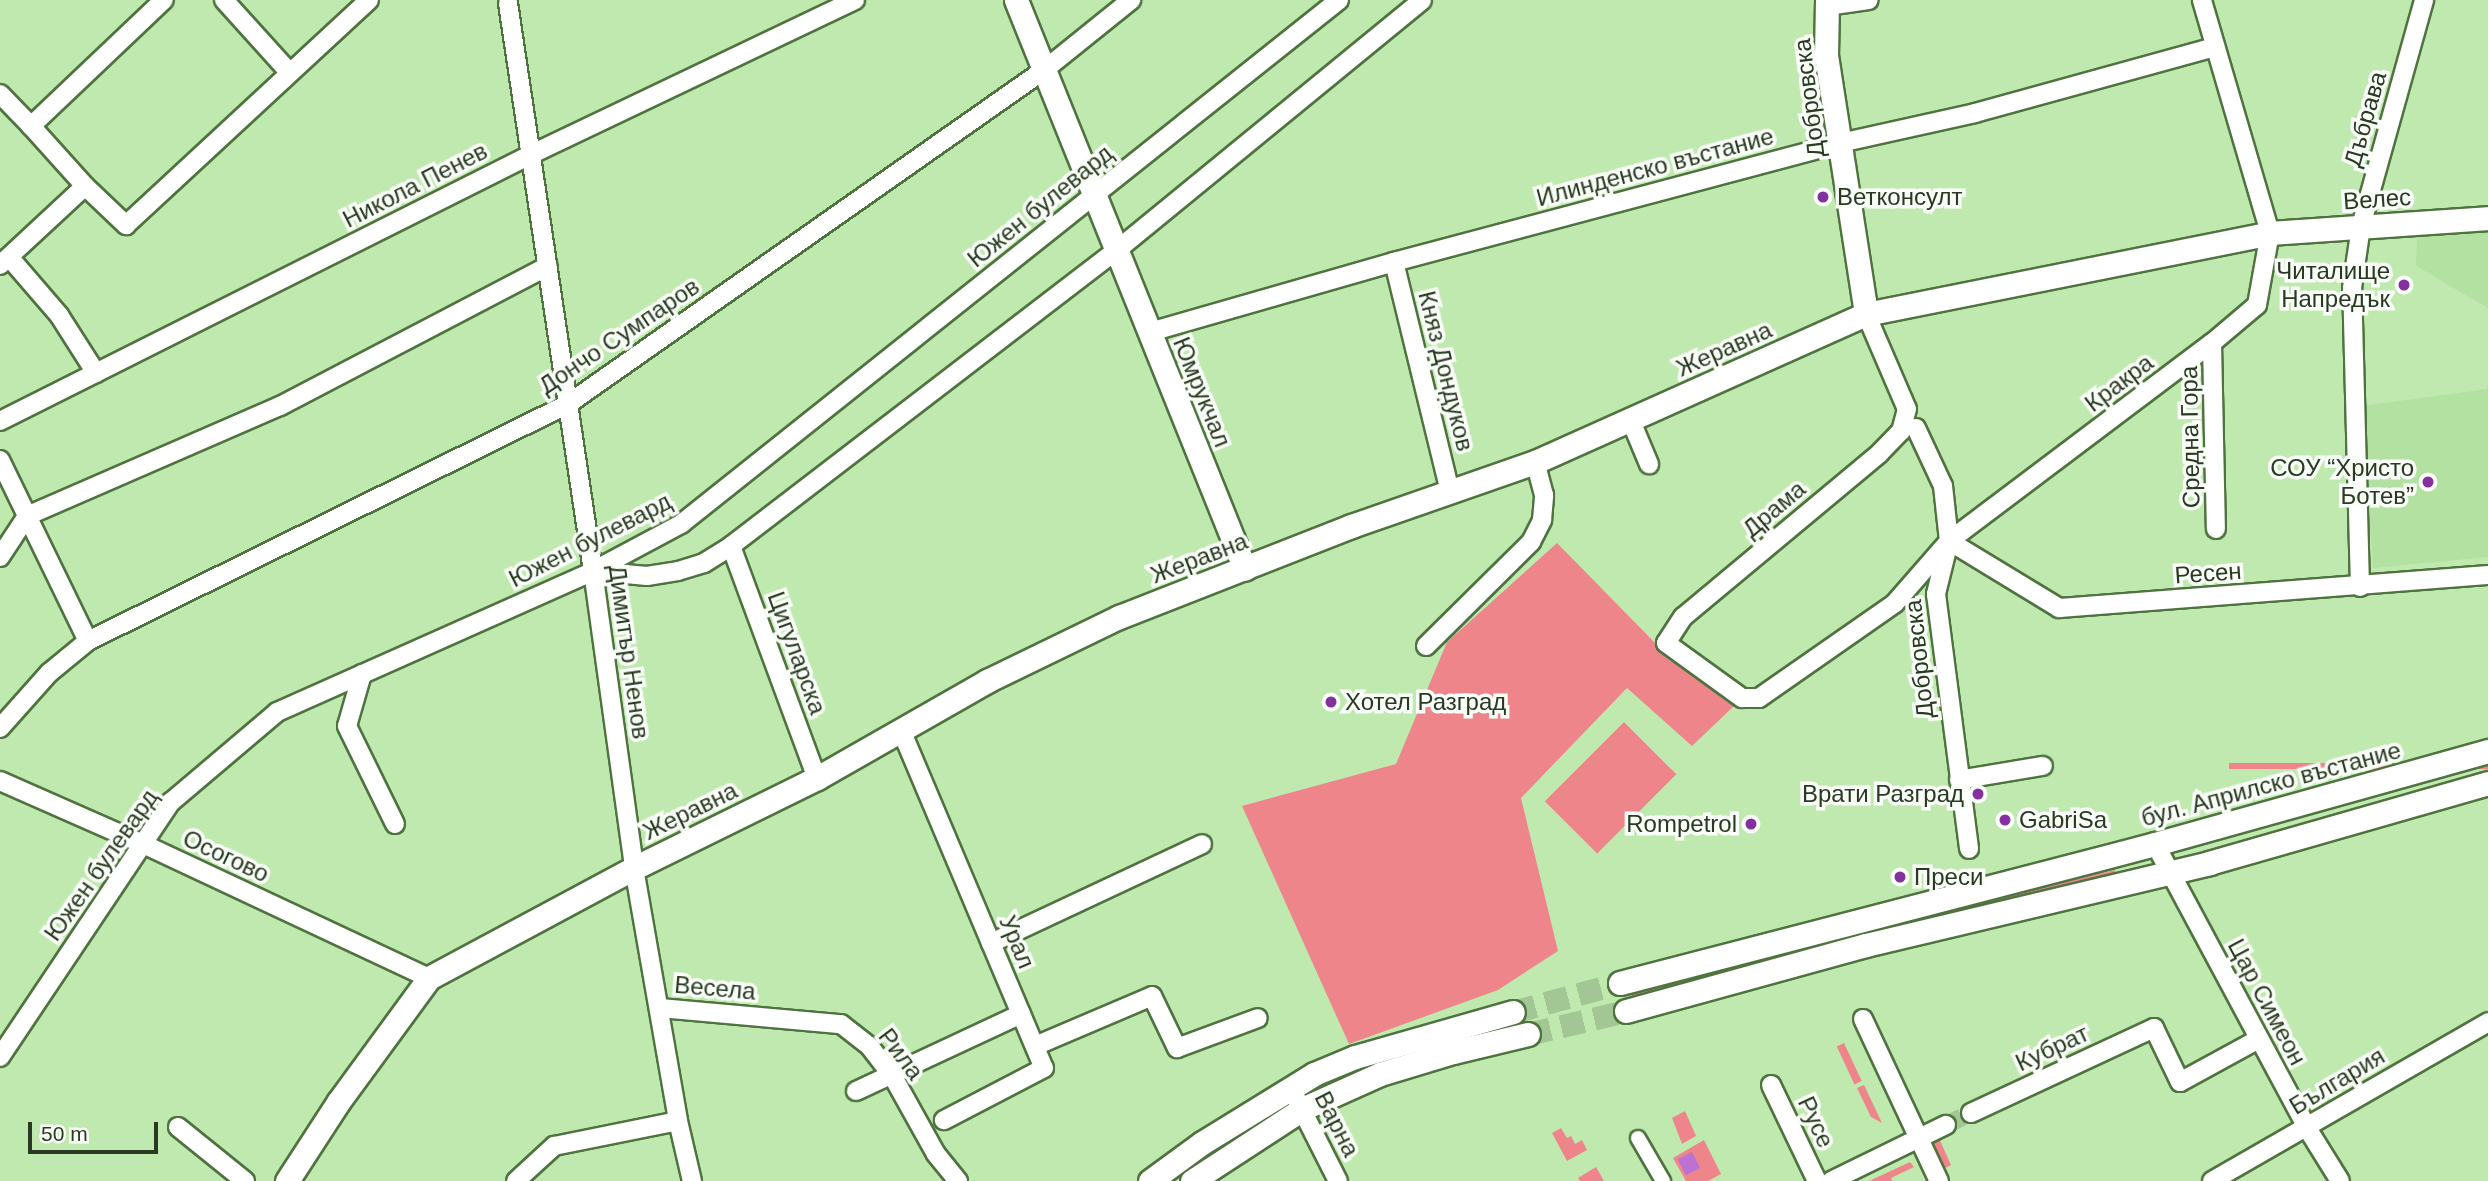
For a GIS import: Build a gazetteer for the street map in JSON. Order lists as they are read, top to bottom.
{
  "streets": {
    "street": [
      "Добровска",
      "Дъбрава",
      "Илинденско въстание",
      "Никола Пенев",
      "Велес",
      "Южен булевард",
      "Дончо Сумпаров",
      "Жеравна",
      "Княз Дондуков",
      "Кракра",
      "Юмрукчал",
      "Средна Гора",
      "Драма",
      "Ресен",
      "Димитър Ненов",
      "Цигуларска",
      "бул. Априлско въстание",
      "Осогово",
      "Урал",
      "Весела",
      "Цар Симеон",
      "Кубрат",
      "Рила",
      "България",
      "Русе",
      "Варна"
    ]
  },
  "crossings": [
    ["Добровска", "Илинденско въстание"],
    ["Добровска", "Жеравна"],
    ["Добровска", "Кракра"],
    ["Добровска", "Драма"],
    ["Добровска", "Ресен"],
    ["Дъбрава", "Велес"],
    ["Дъбрава", "Ресен"],
    ["Илинденско въстание", "Княз Дондуков"],
    ["Илинденско въстание", "Юмрукчал"],
    ["Никола Пенев", "Димитър Ненов"],
    ["Велес", "Жеравна"],
    ["Велес", "Кракра"],
    ["Южен булевард", "Юмрукчал"],
    ["Южен булевард", "Димитър Ненов"],
    ["Южен булевард", "Осогово"],
    ["Дончо Сумпаров", "Димитър Ненов"],
    ["Жеравна", "Княз Дондуков"],
    ["Жеравна", "Кракра"],
    ["Жеравна", "Юмрукчал"],
    ["Жеравна", "Драма"],
    ["Жеравна", "Димитър Ненов"],
    ["Жеравна", "Цигуларска"],
    ["Жеравна", "Осогово"],
    ["Жеравна", "Урал"],
    ["Кракра", "Средна Гора"],
    ["Кракра", "Драма"],
    ["Кракра", "Ресен"],
    ["Димитър Ненов", "Весела"],
    ["бул. Априлско въстание", "Цар Симеон"],
    ["Весела", "Рила"],
    ["Цар Симеон", "Кубрат"],
    ["Цар Симеон", "България"]
  ],
  "places": [
    "Ветконсулт",
    "Читалище Напредък",
    "СОУ “Христо Ботев”",
    "Хотел Разград",
    "Врати Разград",
    "GabriSa",
    "Rompetrol",
    "Преси"
  ],
  "scale_bar": "50 m"
}
